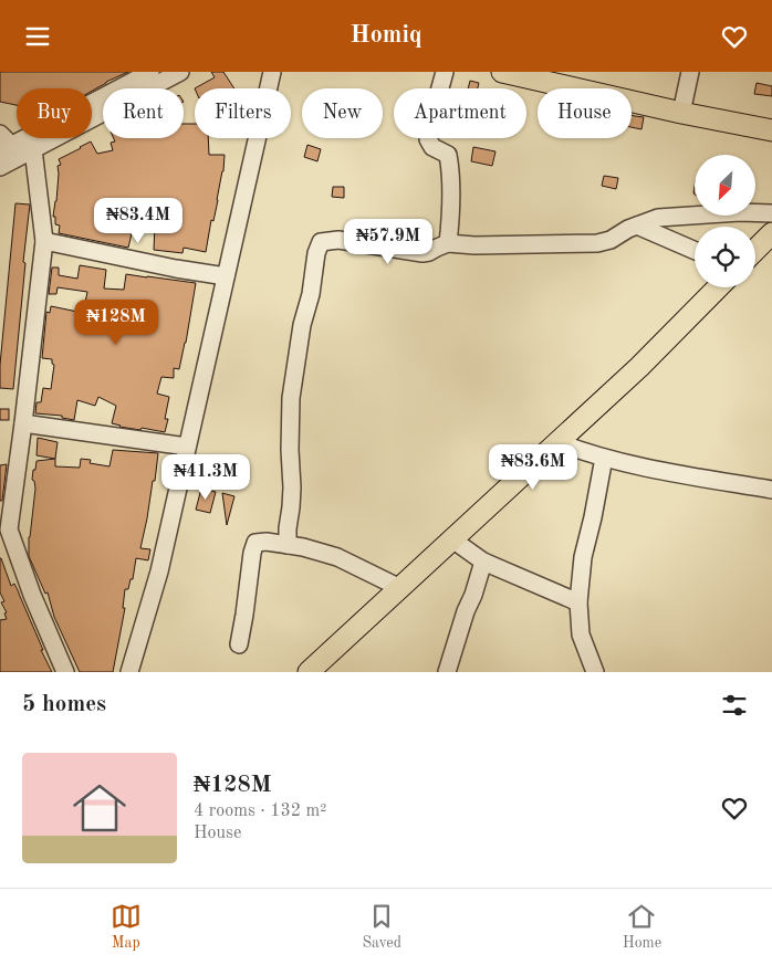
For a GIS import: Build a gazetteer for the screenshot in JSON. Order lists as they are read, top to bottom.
{
  "north": "bottom left",
  "page": {
    "header": "Homiq",
    "chip": [
      "Buy",
      "Rent",
      "Filters",
      "New",
      "Apartment",
      "House"
    ],
    "price": [
      "₦83.4M",
      "₦57.9M",
      "₦128M",
      "₦83.6M",
      "₦41.3M"
    ],
    "heading": "5 homes",
    "list": [
      {
        "name": "₦128M",
        "note": "4 rooms · 132 m² · House"
      }
    ],
    "tabs": ["Map", "Saved", "Home"]
  }
}
